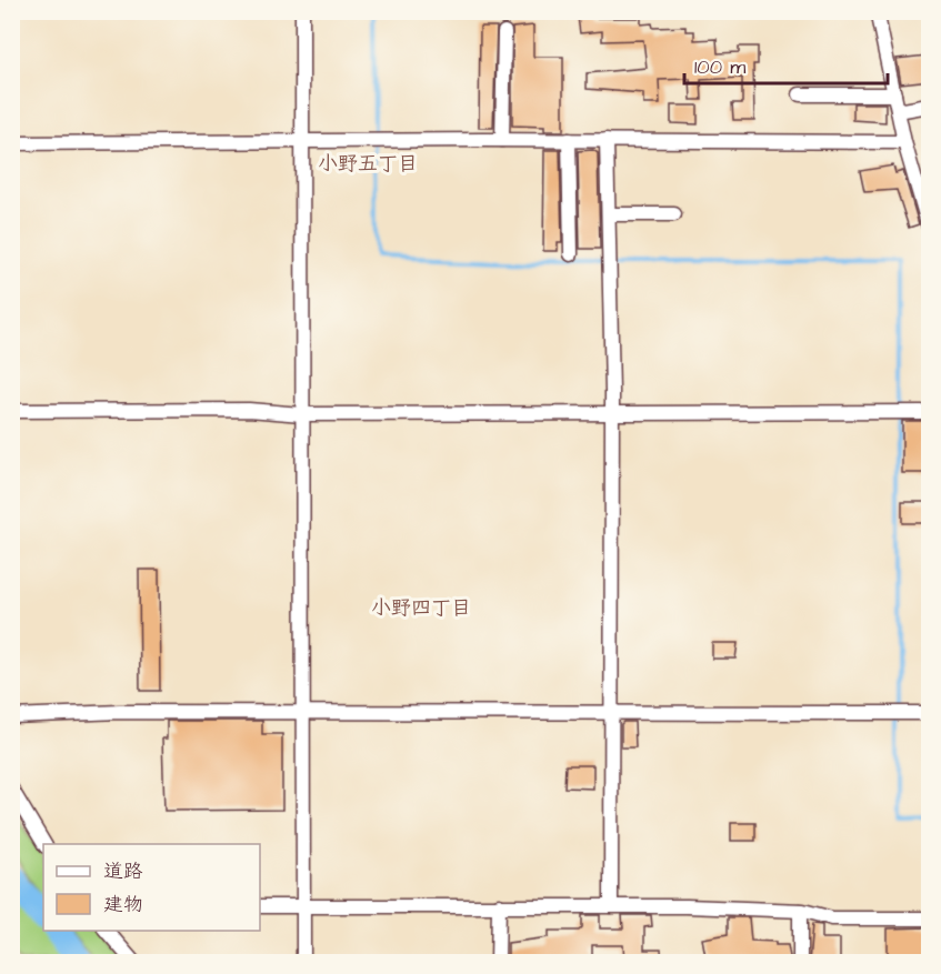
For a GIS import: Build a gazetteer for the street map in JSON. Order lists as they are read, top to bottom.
{
  "districts": ["小野五丁目", "小野四丁目"],
  "legend": ["道路", "建物"],
  "scale_bar": "100 m"
}
